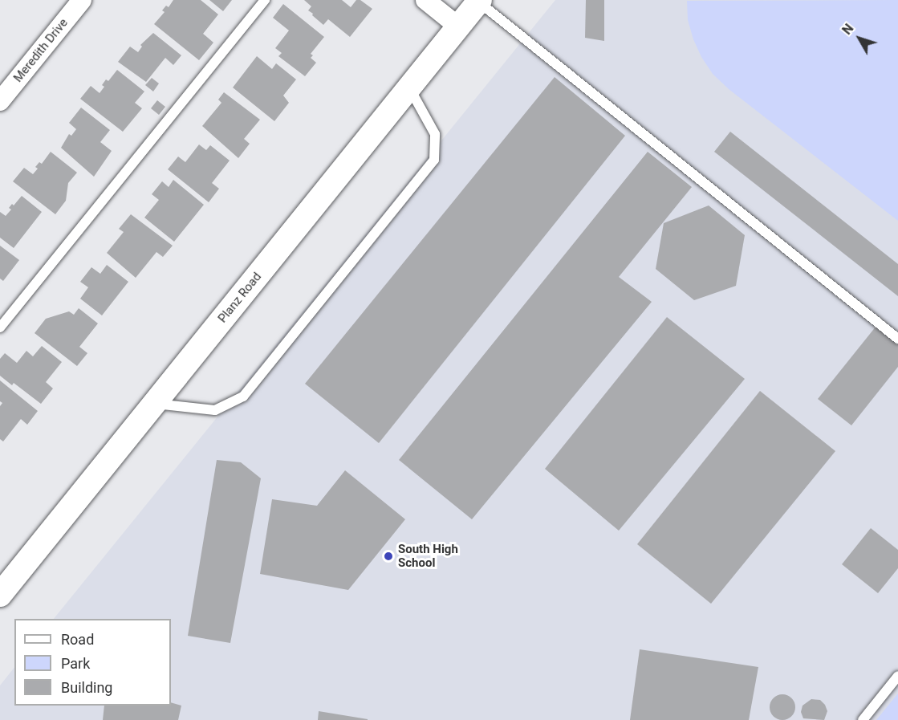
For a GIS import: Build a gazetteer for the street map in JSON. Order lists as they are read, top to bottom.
{
  "streets": {
    "street": ["Meredith Drive", "Planz Road"]
  },
  "places": ["South High School"],
  "legend": ["Road", "Park", "Building"],
  "north": "top left"
}
